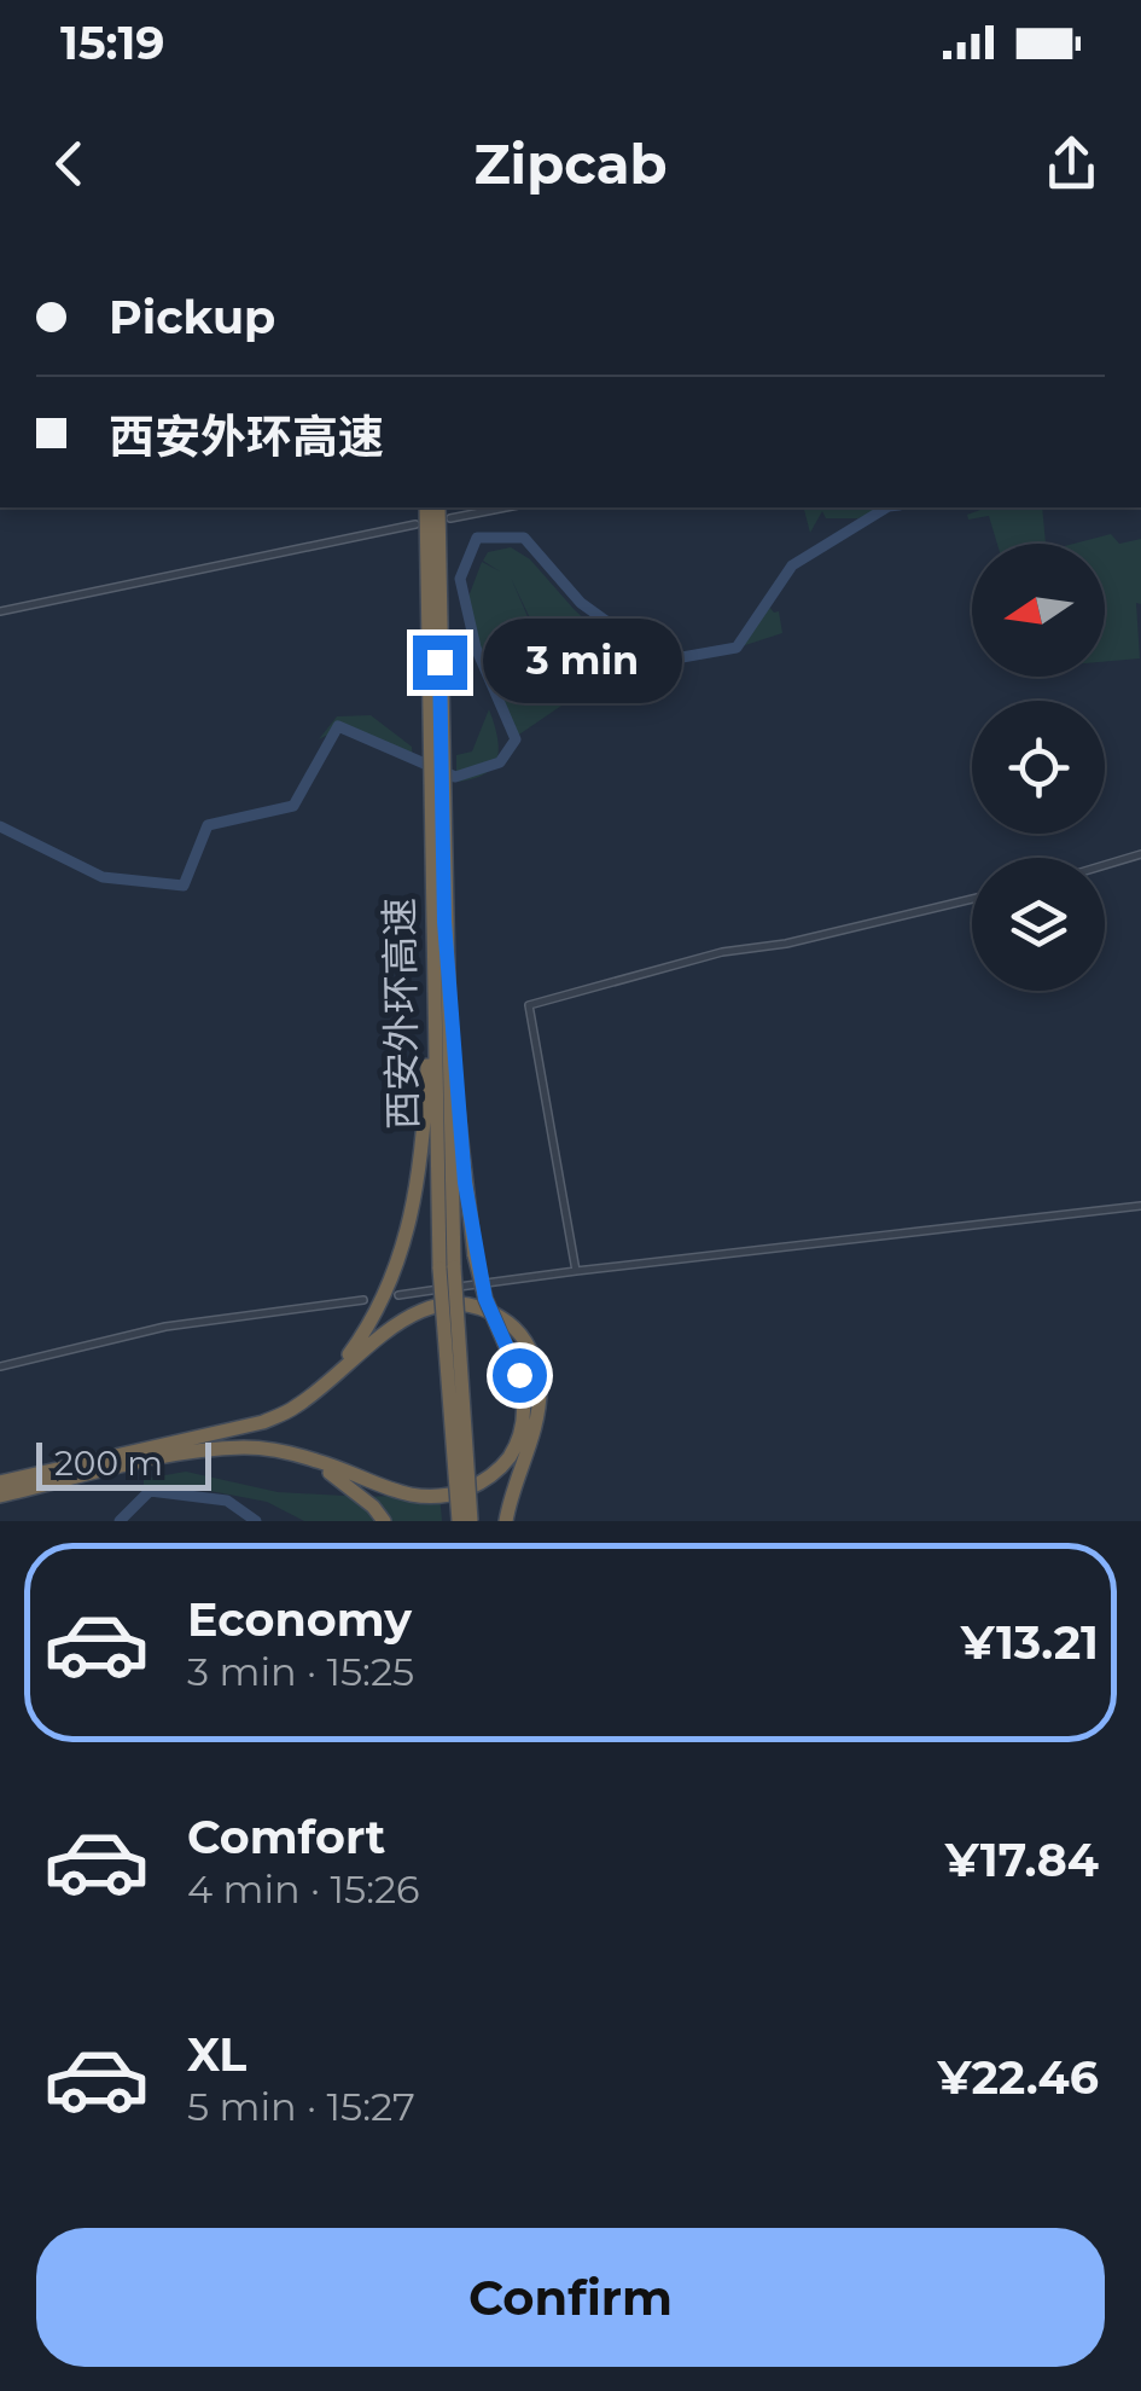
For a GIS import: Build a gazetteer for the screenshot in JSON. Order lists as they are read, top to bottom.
{
  "streets": {
    "highway": ["西安外环高速"]
  },
  "scale_bar": "200 m",
  "north": "left",
  "page": {
    "status": "15:19",
    "header": "Zipcab",
    "banner": ["Pickup", "西安外环高速"],
    "bubble": "3 min",
    "scale": "200 m",
    "list": [
      {
        "name": "Economy",
        "note": "3 min · 15:25",
        "value": "¥13.21"
      },
      {
        "name": "Comfort",
        "note": "4 min · 15:26",
        "value": "¥17.84"
      },
      {
        "name": "XL",
        "note": "5 min · 15:27",
        "value": "¥22.46"
      }
    ],
    "buttons": "Confirm"
  }
}
